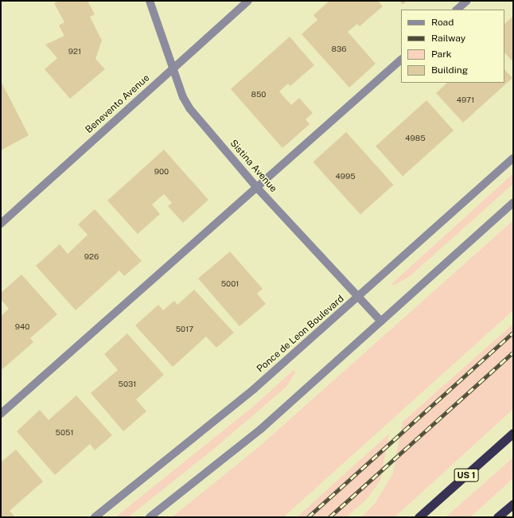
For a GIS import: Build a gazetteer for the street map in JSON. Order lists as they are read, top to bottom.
{
  "streets": {
    "highway": ["US 1"],
    "street": ["Benevento Avenue", "Sistina Avenue", "Ponce de Leon Boulevard"]
  },
  "crossings": [
    ["Benevento Avenue", "Sistina Avenue"],
    ["Sistina Avenue", "Ponce de Leon Boulevard"]
  ],
  "house_numbers": [
    "836",
    "921",
    "850",
    "4971",
    "4985",
    "900",
    "4995",
    "926",
    "5001",
    "940",
    "5017",
    "5031",
    "5051"
  ],
  "legend": [
    "Road",
    "Railway",
    "Park",
    "Building"
  ]
}
